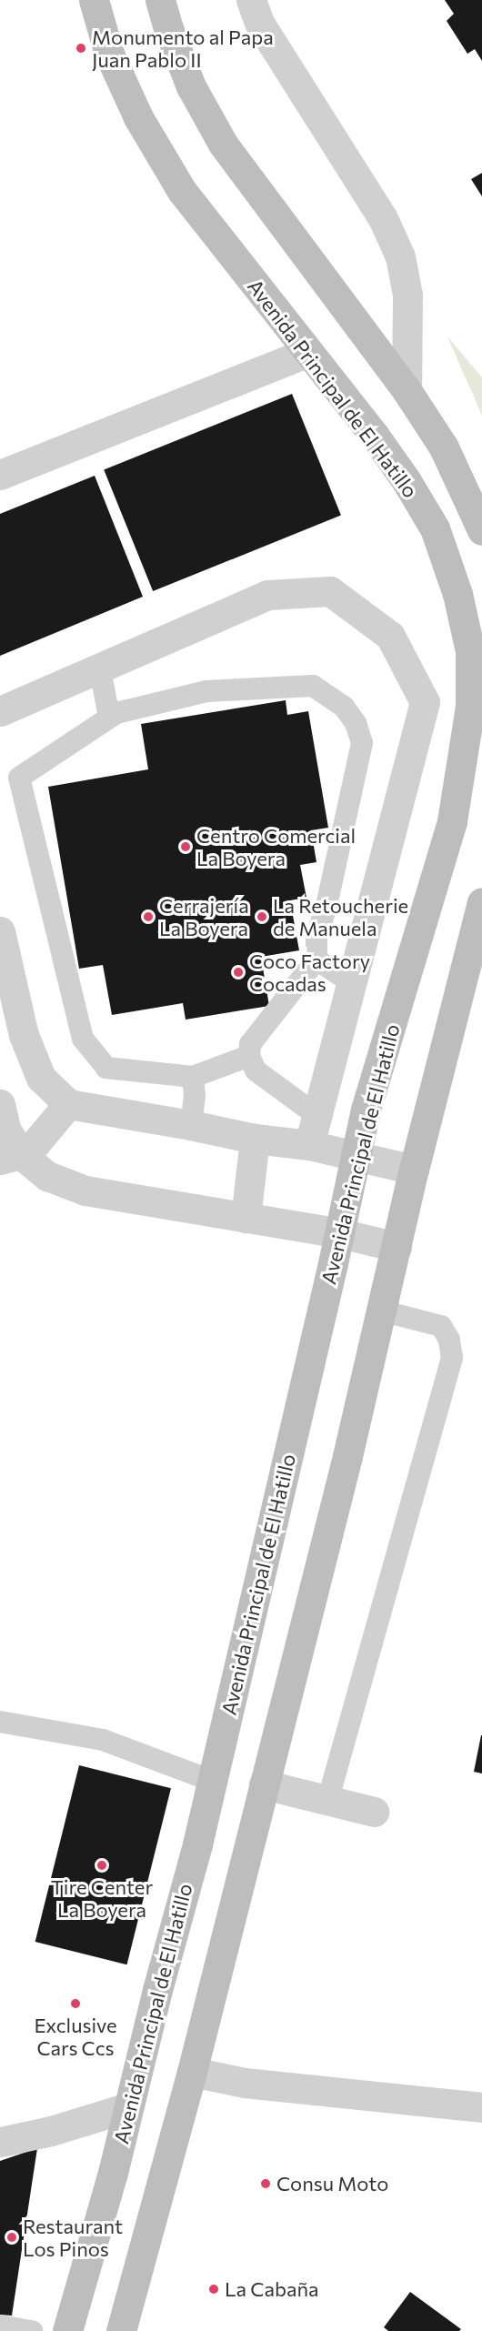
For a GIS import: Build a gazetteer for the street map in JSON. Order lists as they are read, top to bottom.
{
  "streets": {
    "main road": ["Avenida Principal de El Hatillo"]
  },
  "places": [
    "Monumento al Papa Juan Pablo II",
    "Centro Comercial La Boyera",
    "Cerrajería La Boyera",
    "La Retoucherie de Manuela",
    "Coco Factory Cocadas",
    "Tire Center La Boyera",
    "Exclusive Cars Ccs",
    "Consu Moto",
    "Restaurant Los Pinos",
    "La Cabaña"
  ]
}
